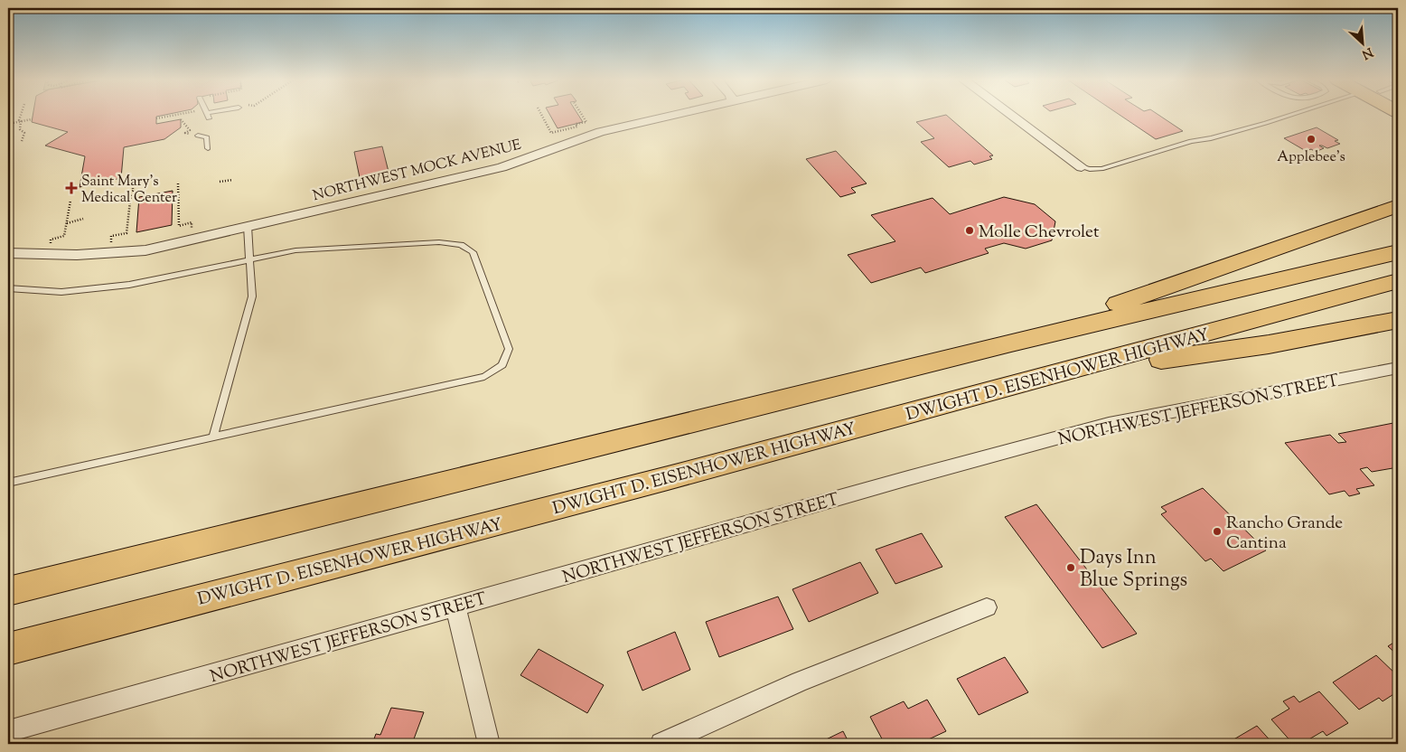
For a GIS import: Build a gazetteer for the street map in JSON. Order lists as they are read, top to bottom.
{
  "streets": {
    "main road": ["DWIGHT D. EISENHOWER HIGHWAY"],
    "street": ["NORTHWEST MOCK AVENUE", "NORTHWEST JEFFERSON STREET"]
  },
  "places": {
    "other": [
      "Applebee's",
      "Molle Chevrolet",
      "Rancho Grande Cantina",
      "Days Inn Blue Springs"
    ],
    "health": ["Saint Mary's Medical Center"]
  },
  "north": "bottom right"
}
